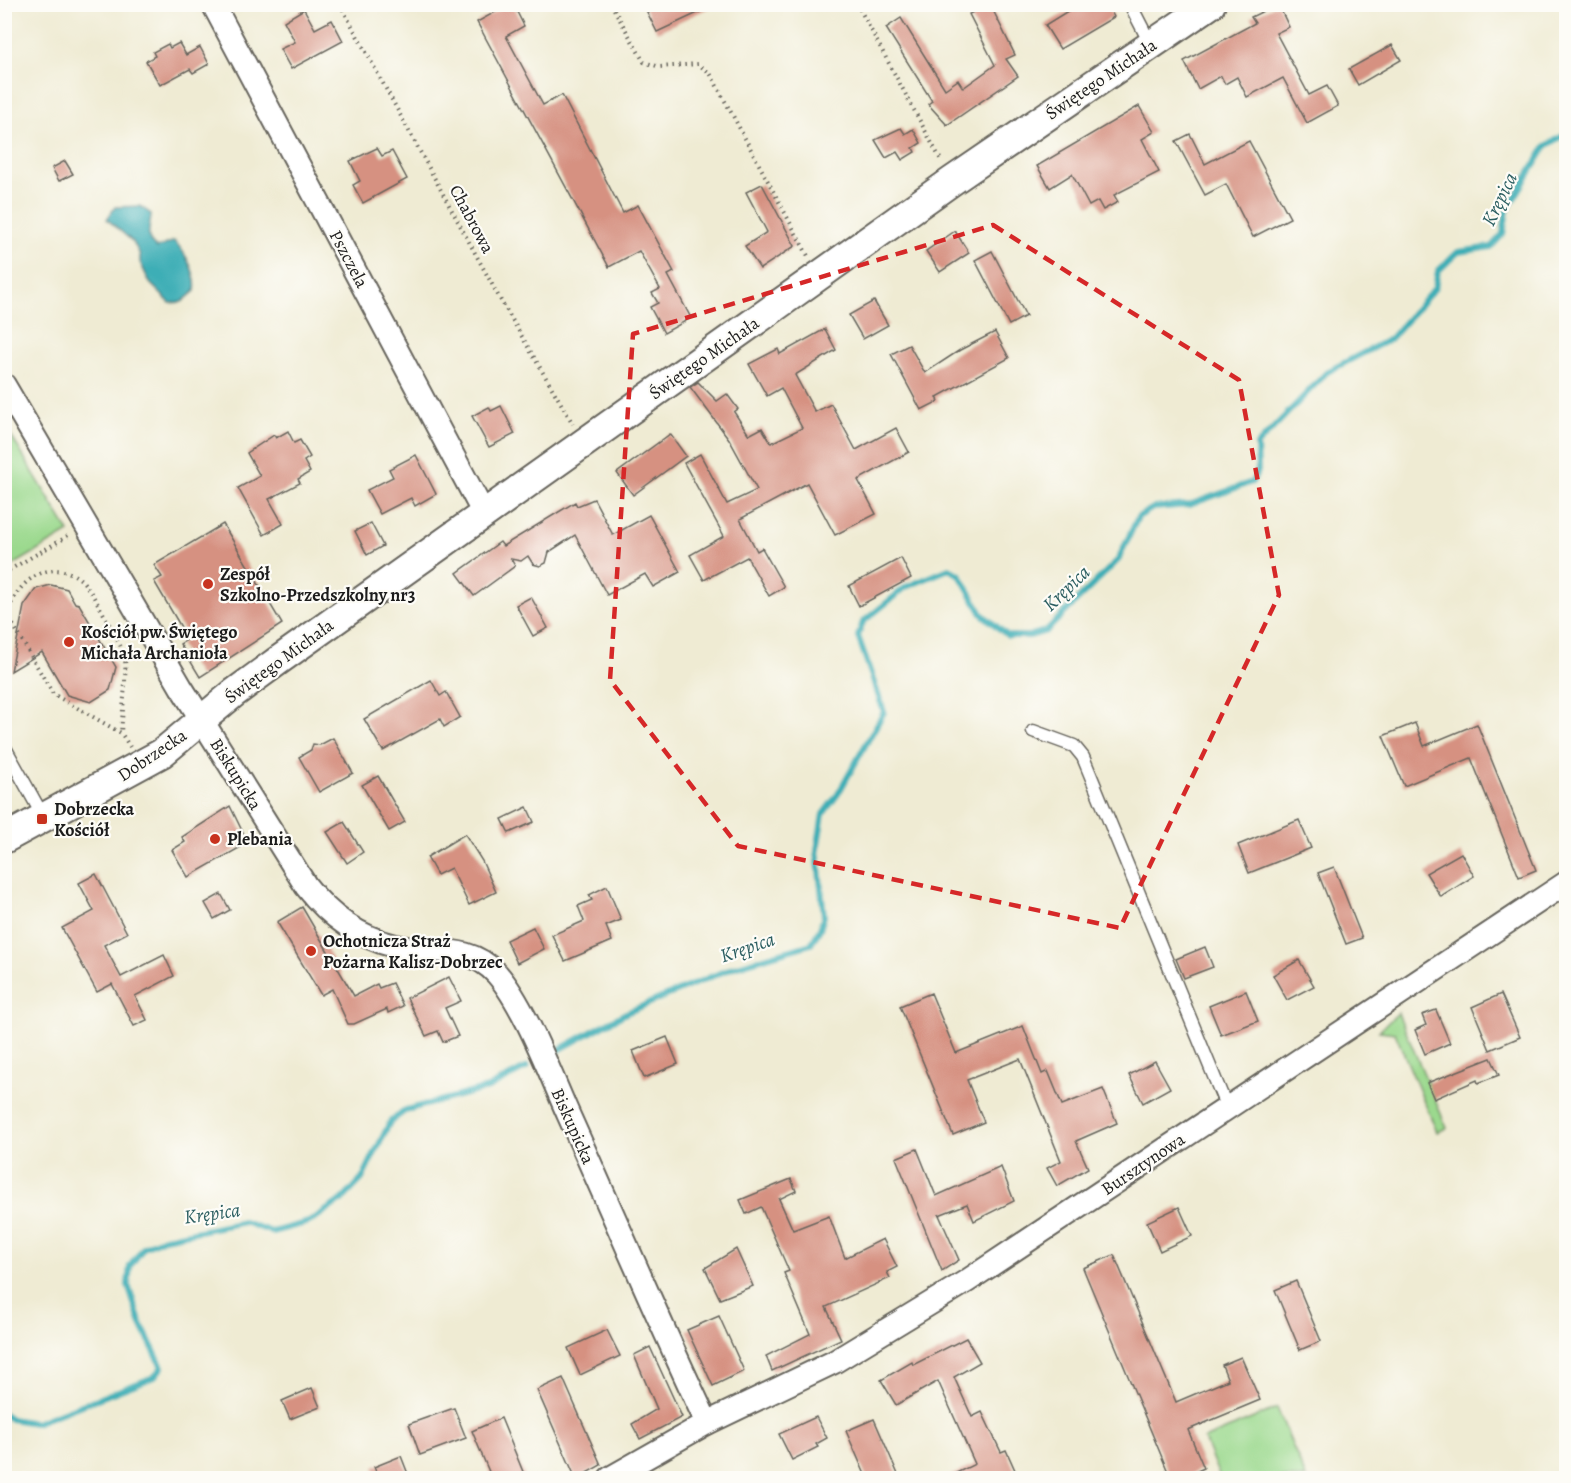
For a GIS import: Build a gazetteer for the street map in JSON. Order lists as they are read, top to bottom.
{
  "streets": {
    "street": [
      "Świętego Michała",
      "Pszczela",
      "Dobrzecka",
      "Biskupicka",
      "Bursztynowa"
    ],
    "path": ["Chabrowa"]
  },
  "crossings": [
    ["Świętego Michała", "Chabrowa"],
    ["Świętego Michała", "Pszczela"],
    ["Świętego Michała", "Dobrzecka"],
    ["Świętego Michała", "Biskupicka"],
    ["Dobrzecka", "Biskupicka"],
    ["Biskupicka", "Bursztynowa"]
  ],
  "water": ["Krępica"],
  "places": {
    "other": [
      "Zespół Szkolno-Przedszkolny nr3",
      "Kościół pw. Świętego Michała Archanioła",
      "Plebania",
      "Ochotnicza Straż Pożarna Kalisz-Dobrzec"
    ],
    "transit": ["Dobrzecka Kościół"]
  }
}
